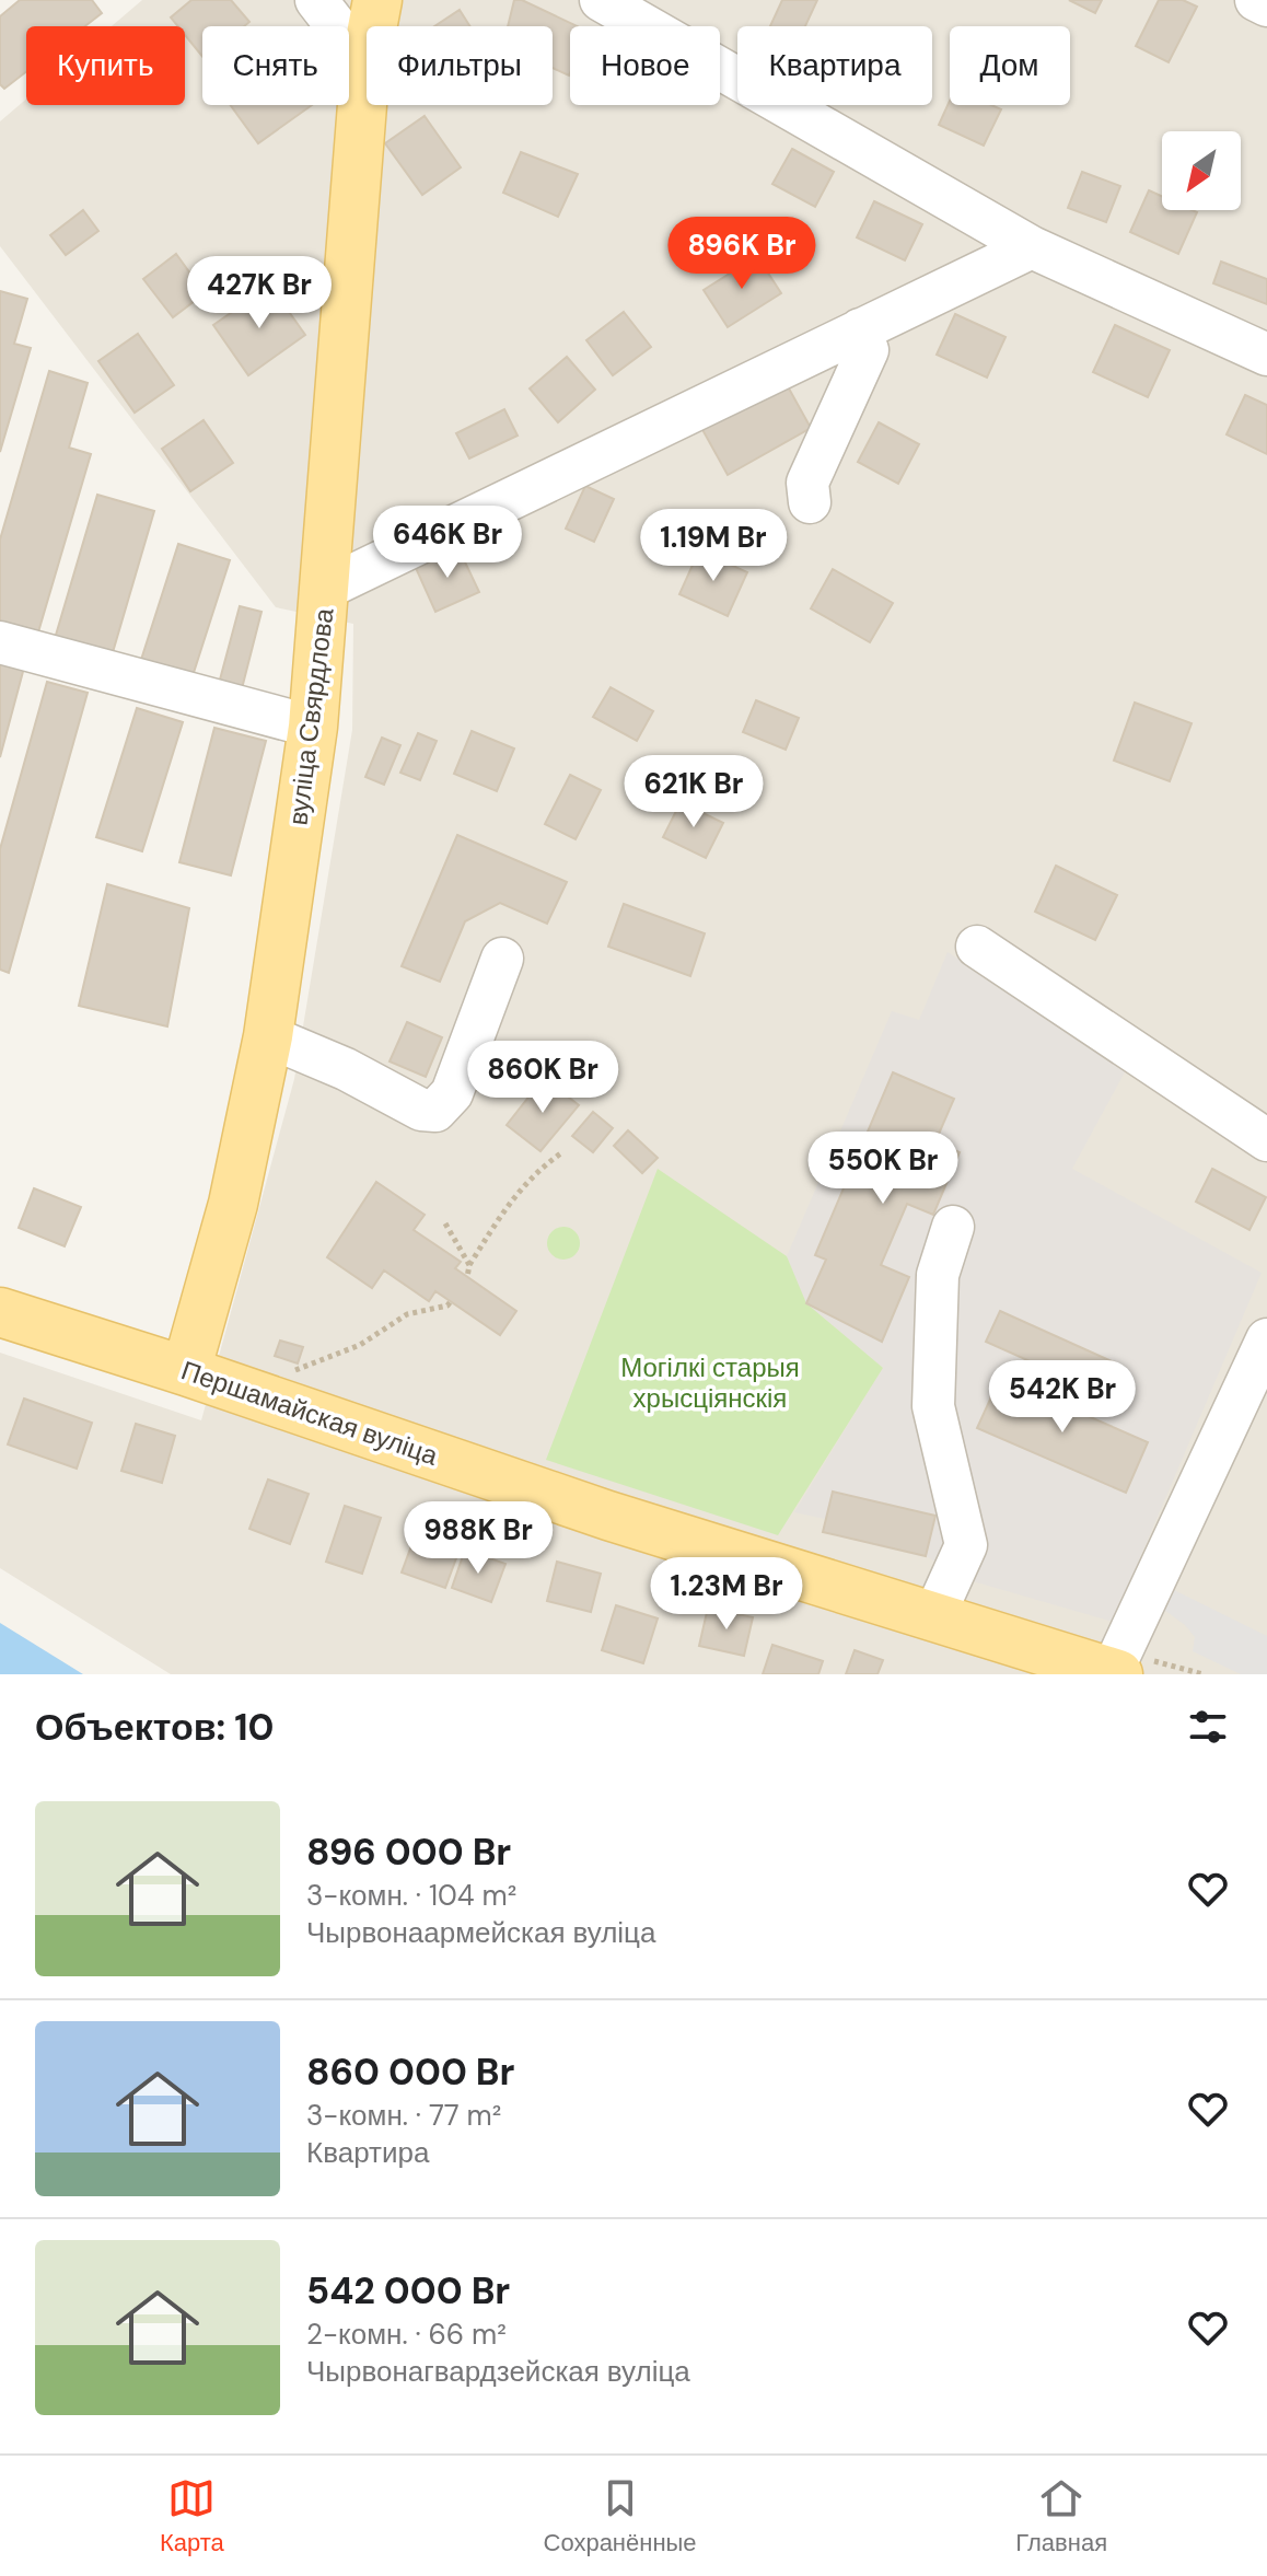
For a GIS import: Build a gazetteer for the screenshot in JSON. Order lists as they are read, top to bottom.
{
  "streets": {
    "main road": ["вуліца Свярдлова", "Першамайская вуліца"]
  },
  "crossings": [
    ["вуліца Свярдлова", "Першамайская вуліца"]
  ],
  "parks": ["Могілкі старыя хрысціянскія"],
  "north": "bottom left",
  "page": {
    "chip": [
      "Купить",
      "Снять",
      "Фильтры",
      "Новое",
      "Квартира",
      "Дом"
    ],
    "price": [
      "896K Br",
      "427K Br",
      "646K Br",
      "1.19M Br",
      "621K Br",
      "860K Br",
      "550K Br",
      "542K Br",
      "988K Br",
      "1.23M Br"
    ],
    "heading": "Объектов: 10",
    "list": [
      {
        "name": "896 000 Br",
        "note": "3-комн. · 104 m² · Чырвонаармейская вуліца"
      },
      {
        "name": "860 000 Br",
        "note": "3-комн. · 77 m² · Квартира"
      },
      {
        "name": "542 000 Br",
        "note": "2-комн. · 66 m² · Чырвонагвардзейская вуліца"
      }
    ],
    "tabs": ["Карта", "Сохранённые", "Главная"]
  }
}
